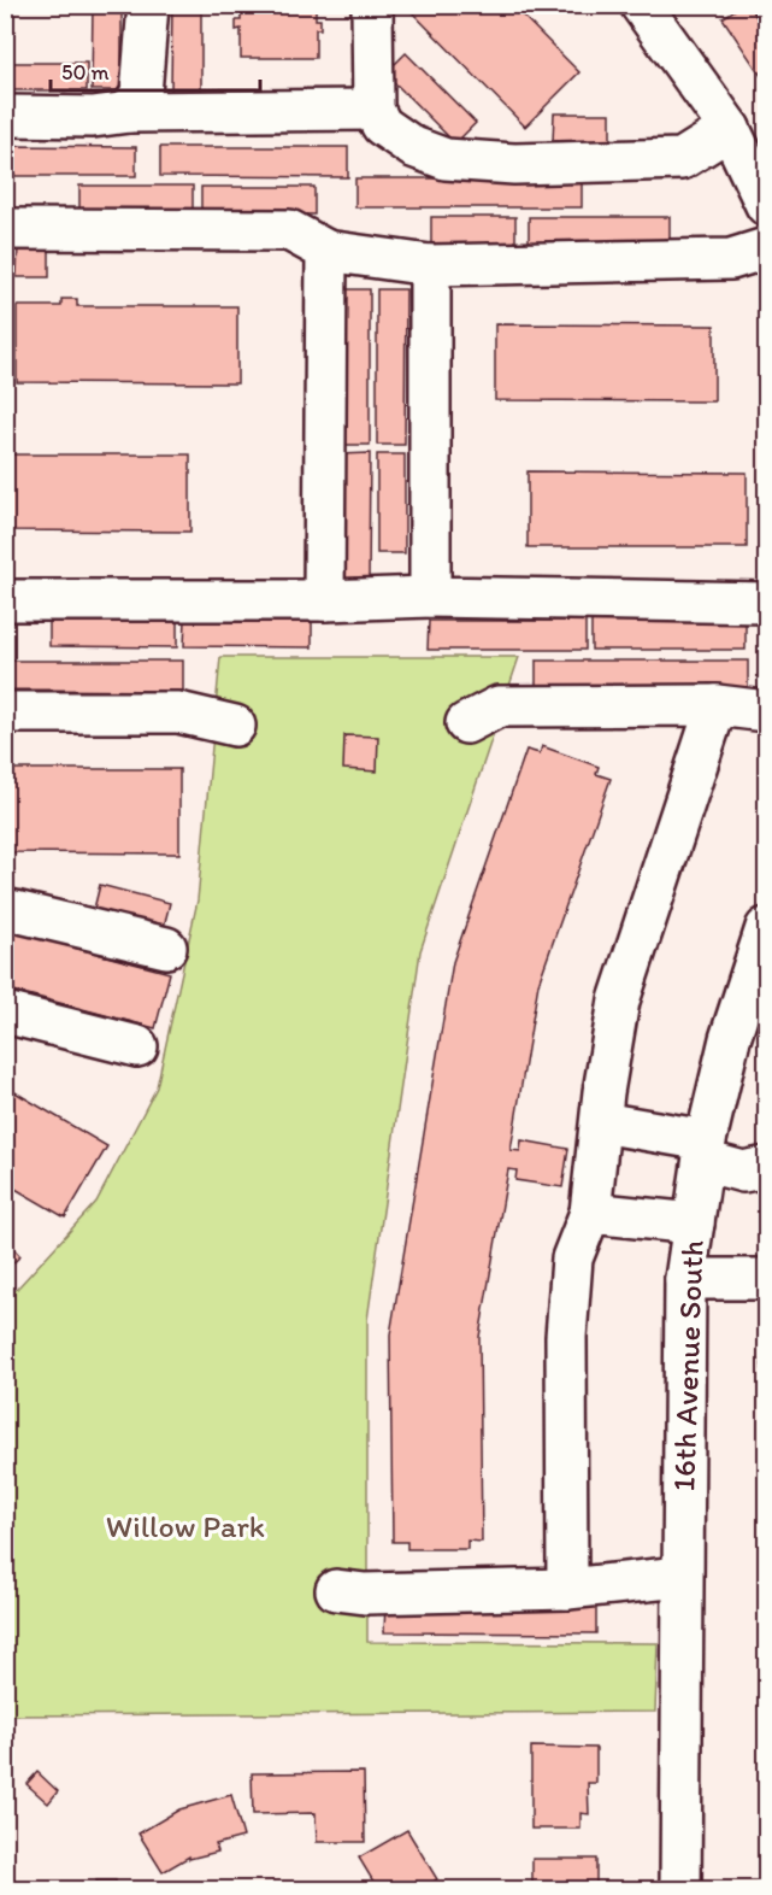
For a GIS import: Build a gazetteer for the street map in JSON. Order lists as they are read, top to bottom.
{
  "streets": {
    "street": ["16th Avenue South"]
  },
  "parks": ["Willow Park"],
  "scale_bar": "50 m"
}
